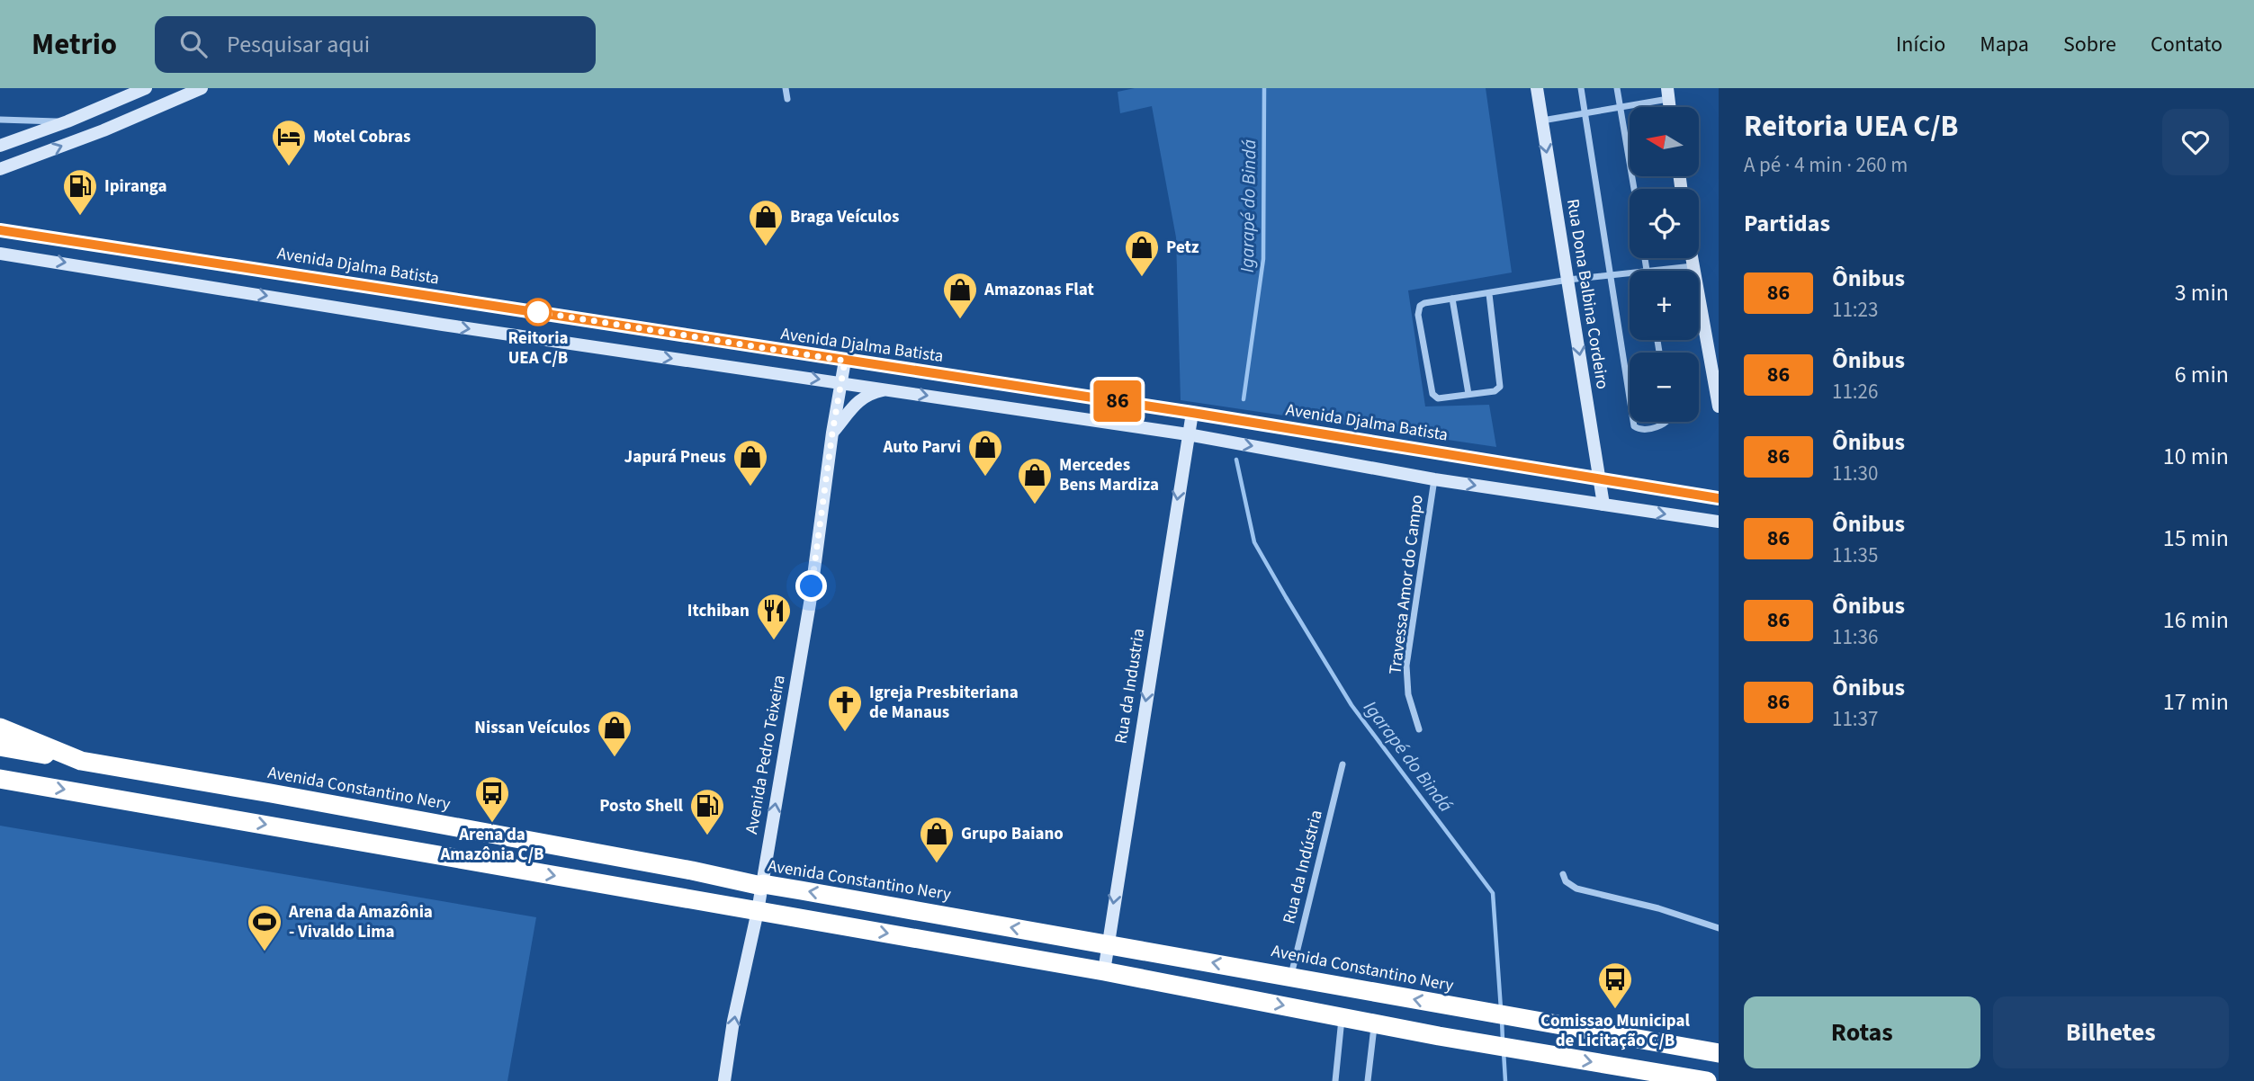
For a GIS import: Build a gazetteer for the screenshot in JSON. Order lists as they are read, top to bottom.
{
  "streets": {
    "highway": ["Avenida Constantino Nery"],
    "main road": [
      "Avenida Djalma Batista",
      "Rua Dona Balbina Cordeiro",
      "Rua da Industria",
      "Avenida Pedro Teixeira"
    ],
    "street": ["Travessa Amor do Campo", "Rua da Indústria"]
  },
  "crossings": [
    ["Avenida Djalma Batista", "Rua Dona Balbina Cordeiro"],
    ["Avenida Djalma Batista", "Rua da Industria"],
    ["Avenida Djalma Batista", "Avenida Pedro Teixeira"],
    ["Rua da Industria", "Avenida Constantino Nery"],
    ["Avenida Pedro Teixeira", "Avenida Constantino Nery"],
    ["Avenida Constantino Nery", "Rua da Indústria"]
  ],
  "one_way": ["Rua Dona Balbina Cordeiro", "Rua da Industria", "Avenida Pedro Teixeira"],
  "water": ["Igarapé do Bindá"],
  "places": {
    "hotel": ["Motel Cobras"],
    "fuel station": ["Ipiranga", "Posto Shell"],
    "shop": [
      "Braga Veículos",
      "Petz",
      "Amazonas Flat",
      "Auto Parvi",
      "Japurá Pneus",
      "Mercedes Bens Mardiza",
      "Nissan Veículos",
      "Grupo Baiano"
    ],
    "other": ["Reitoria UEA C/B"],
    "restaurant": ["Itchiban"],
    "church": ["Igreja Presbiteriana de Manaus"],
    "bus stop": ["Arena da Amazônia C/B", "Comissao Municipal de Licitação C/B"],
    "sports": ["Arena da Amazônia - Vivaldo Lima"]
  },
  "lines": ["bus line 86"],
  "north": "left",
  "page": {
    "header": "Metrio",
    "search": "Pesquisar aqui",
    "nav": [
      "Início",
      "Mapa",
      "Sobre",
      "Contato"
    ],
    "on_map": "86",
    "heading": [
      ["Reitoria UEA C/B", "A pé · 4 min · 260 m"],
      "Partidas"
    ],
    "map_buttons": ["+", "−"],
    "list": [
      {
        "mark": "86",
        "name": "Ônibus",
        "note": "11:23",
        "value": "3 min"
      },
      {
        "mark": "86",
        "name": "Ônibus",
        "note": "11:26",
        "value": "6 min"
      },
      {
        "mark": "86",
        "name": "Ônibus",
        "note": "11:30",
        "value": "10 min"
      },
      {
        "mark": "86",
        "name": "Ônibus",
        "note": "11:35",
        "value": "15 min"
      },
      {
        "mark": "86",
        "name": "Ônibus",
        "note": "11:36",
        "value": "16 min"
      },
      {
        "mark": "86",
        "name": "Ônibus",
        "note": "11:37",
        "value": "17 min"
      }
    ],
    "buttons": ["Rotas", "Bilhetes"]
  }
}
